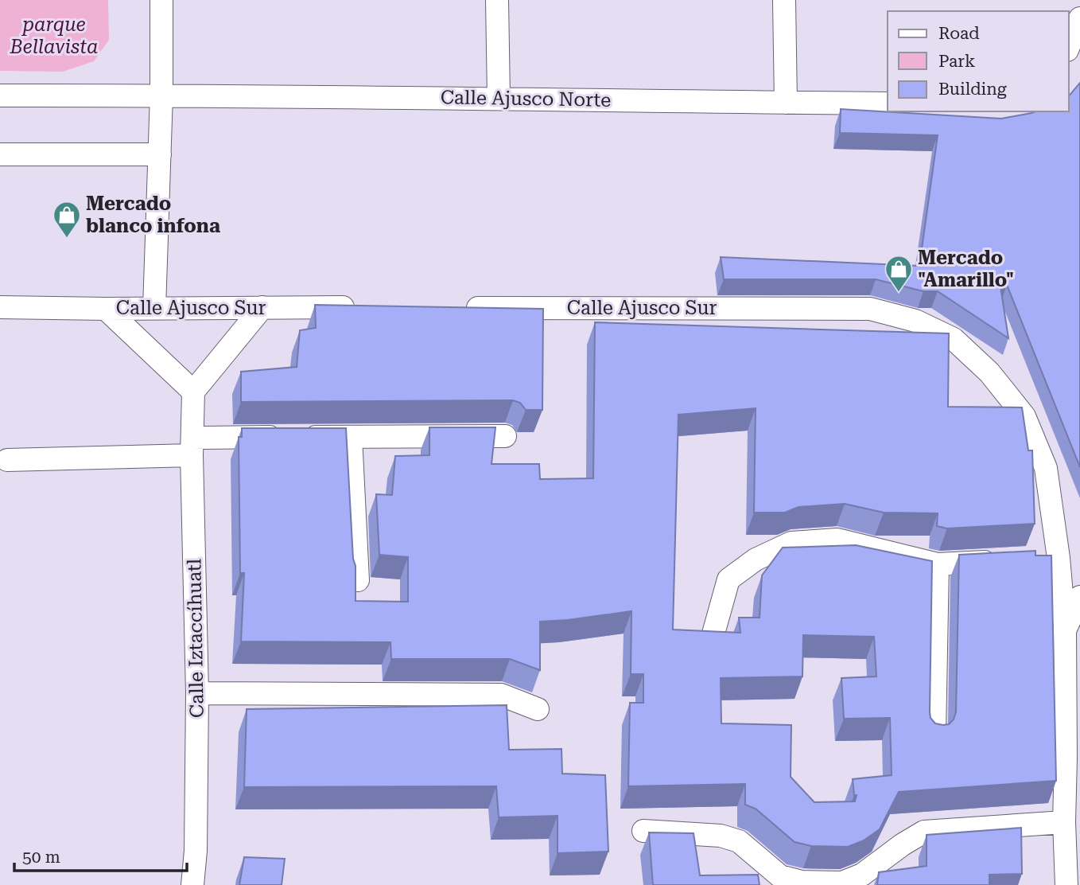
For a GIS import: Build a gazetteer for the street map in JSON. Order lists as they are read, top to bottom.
{
  "streets": {
    "street": ["Calle Ajusco Norte", "Calle Ajusco Sur", "Calle Iztaccíhuatl"]
  },
  "parks": ["parque Bellavista"],
  "places": {
    "shop": ["Mercado blanco infona", "Mercado \"Amarillo\""]
  },
  "legend": ["Road", "Park", "Building"],
  "scale_bar": "50 m"
}
